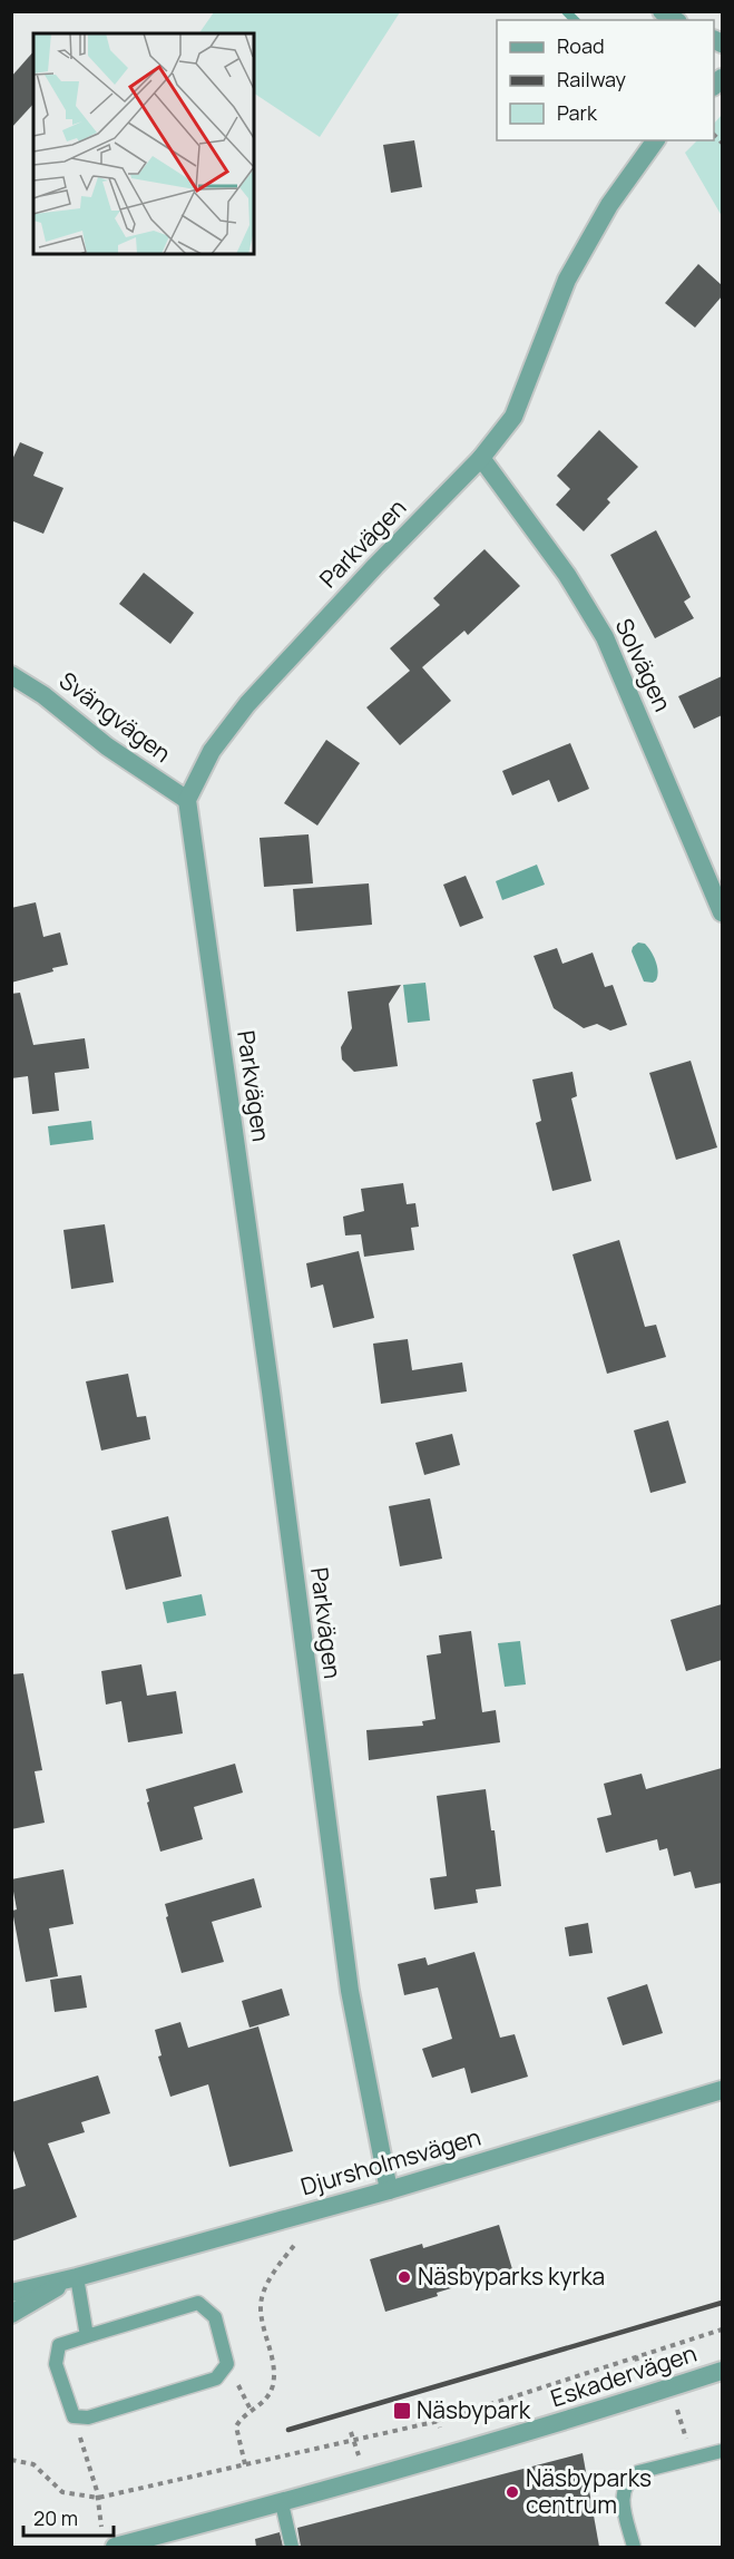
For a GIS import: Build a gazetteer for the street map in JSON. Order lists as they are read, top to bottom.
{
  "streets": {
    "street": [
      "Parkvägen",
      "Solvägen",
      "Svängvägen",
      "Djursholmsvägen",
      "Eskadervägen"
    ]
  },
  "crossings": [
    ["Parkvägen", "Solvägen"],
    ["Parkvägen", "Svängvägen"],
    ["Parkvägen", "Djursholmsvägen"]
  ],
  "places": {
    "other": ["Näsbyparks kyrka", "Näsbyparks centrum"],
    "transit": ["Näsbypark"]
  },
  "legend": ["Road", "Railway", "Park"],
  "scale_bar": "20 m"
}
